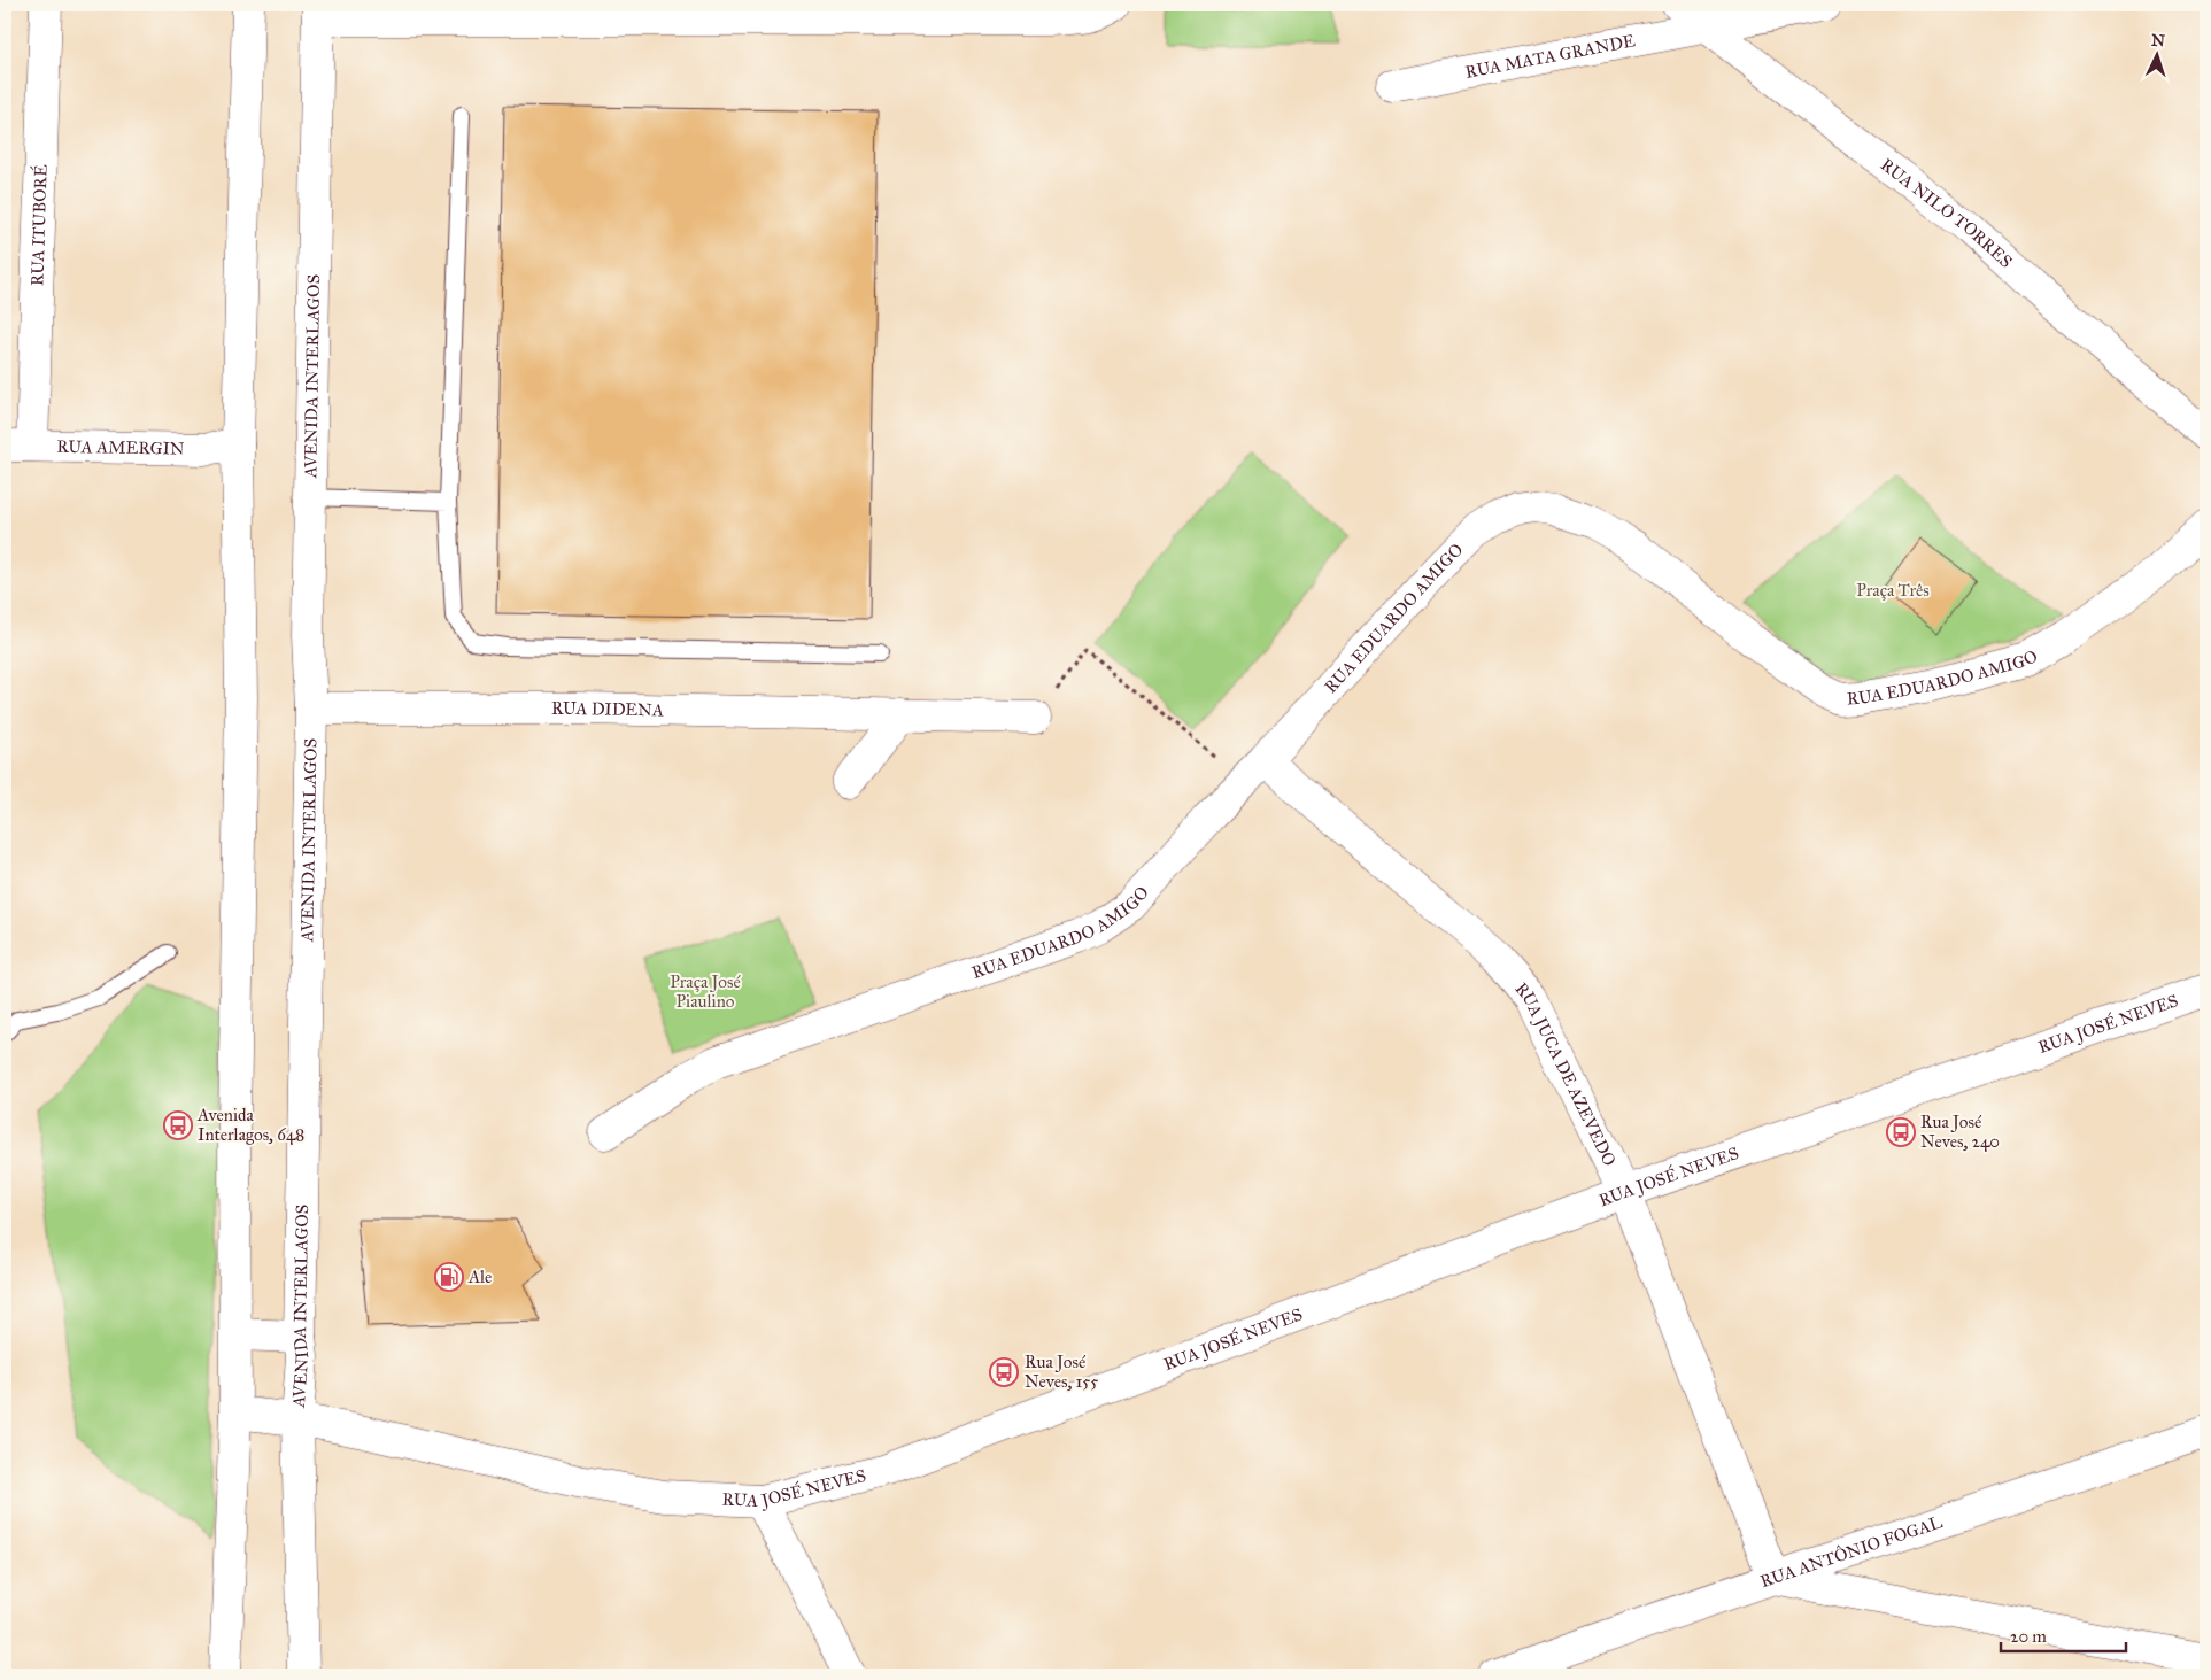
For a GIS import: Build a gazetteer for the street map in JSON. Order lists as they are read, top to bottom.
{
  "streets": {
    "street": [
      "RUA MATA GRANDE",
      "RUA NILO TORRES",
      "RUA ITUBORÉ",
      "AVENIDA INTERLAGOS",
      "RUA AMERGIN",
      "RUA EDUARDO AMIGO",
      "RUA DIDENA",
      "RUA JOSÉ NEVES",
      "RUA JUCA DE AZEVEDO",
      "RUA ANTÔNIO FOGAL"
    ]
  },
  "crossings": [
    ["RUA MATA GRANDE", "RUA NILO TORRES"],
    ["RUA ITUBORÉ", "RUA AMERGIN"],
    ["AVENIDA INTERLAGOS", "RUA DIDENA"],
    ["AVENIDA INTERLAGOS", "RUA JOSÉ NEVES"],
    ["RUA EDUARDO AMIGO", "RUA JUCA DE AZEVEDO"],
    ["RUA JOSÉ NEVES", "RUA JUCA DE AZEVEDO"],
    ["RUA JUCA DE AZEVEDO", "RUA ANTÔNIO FOGAL"]
  ],
  "parks": ["Praça Três", "Praça José Piaulino"],
  "places": {
    "bus stop": ["Avenida Interlagos, 648", "Rua José Neves, 240", "Rua José Neves, 155"],
    "fuel station": ["Ale"]
  },
  "scale_bar": "20 m",
  "north": "top"
}
